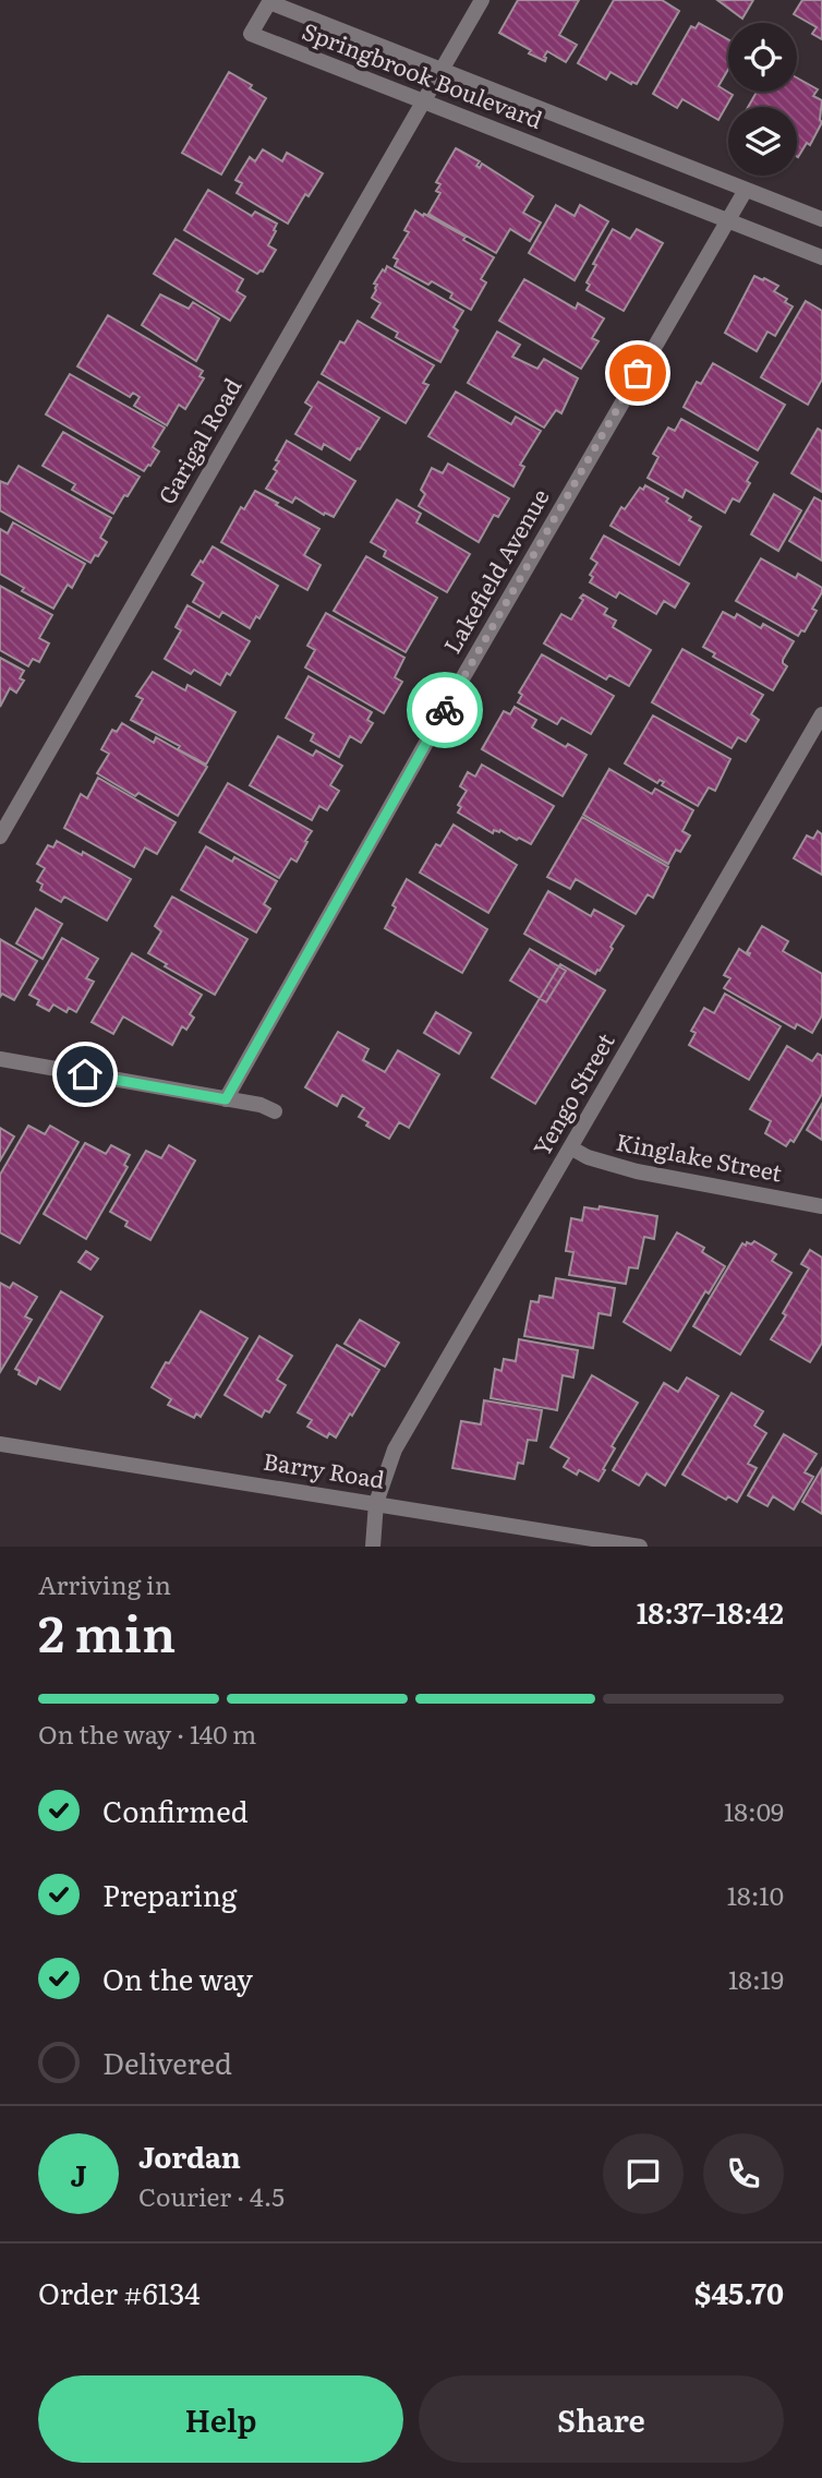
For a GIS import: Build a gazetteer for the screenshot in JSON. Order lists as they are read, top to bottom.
{
  "streets": {
    "street": [
      "Springbrook Boulevard",
      "Garigal Road",
      "Lakefield Avenue",
      "Yengo Street",
      "Kinglake Street",
      "Barry Road"
    ]
  },
  "crossings": [
    ["Springbrook Boulevard", "Garigal Road"],
    ["Springbrook Boulevard", "Lakefield Avenue"],
    ["Yengo Street", "Kinglake Street"],
    ["Yengo Street", "Barry Road"]
  ],
  "page": {
    "heading": ["2 min", "Arriving in", "18:37–18:42"],
    "panel": [
      "Jordan",
      "Courier · 4.5",
      "Order #6134",
      "$45.70"
    ],
    "bar": "On the way · 140 m",
    "list": [
      ["Confirmed", "18:09"],
      ["Preparing", "18:10"],
      ["On the way", "18:19"],
      "Delivered"
    ],
    "round": "J",
    "buttons": ["Help", "Share"]
  }
}
